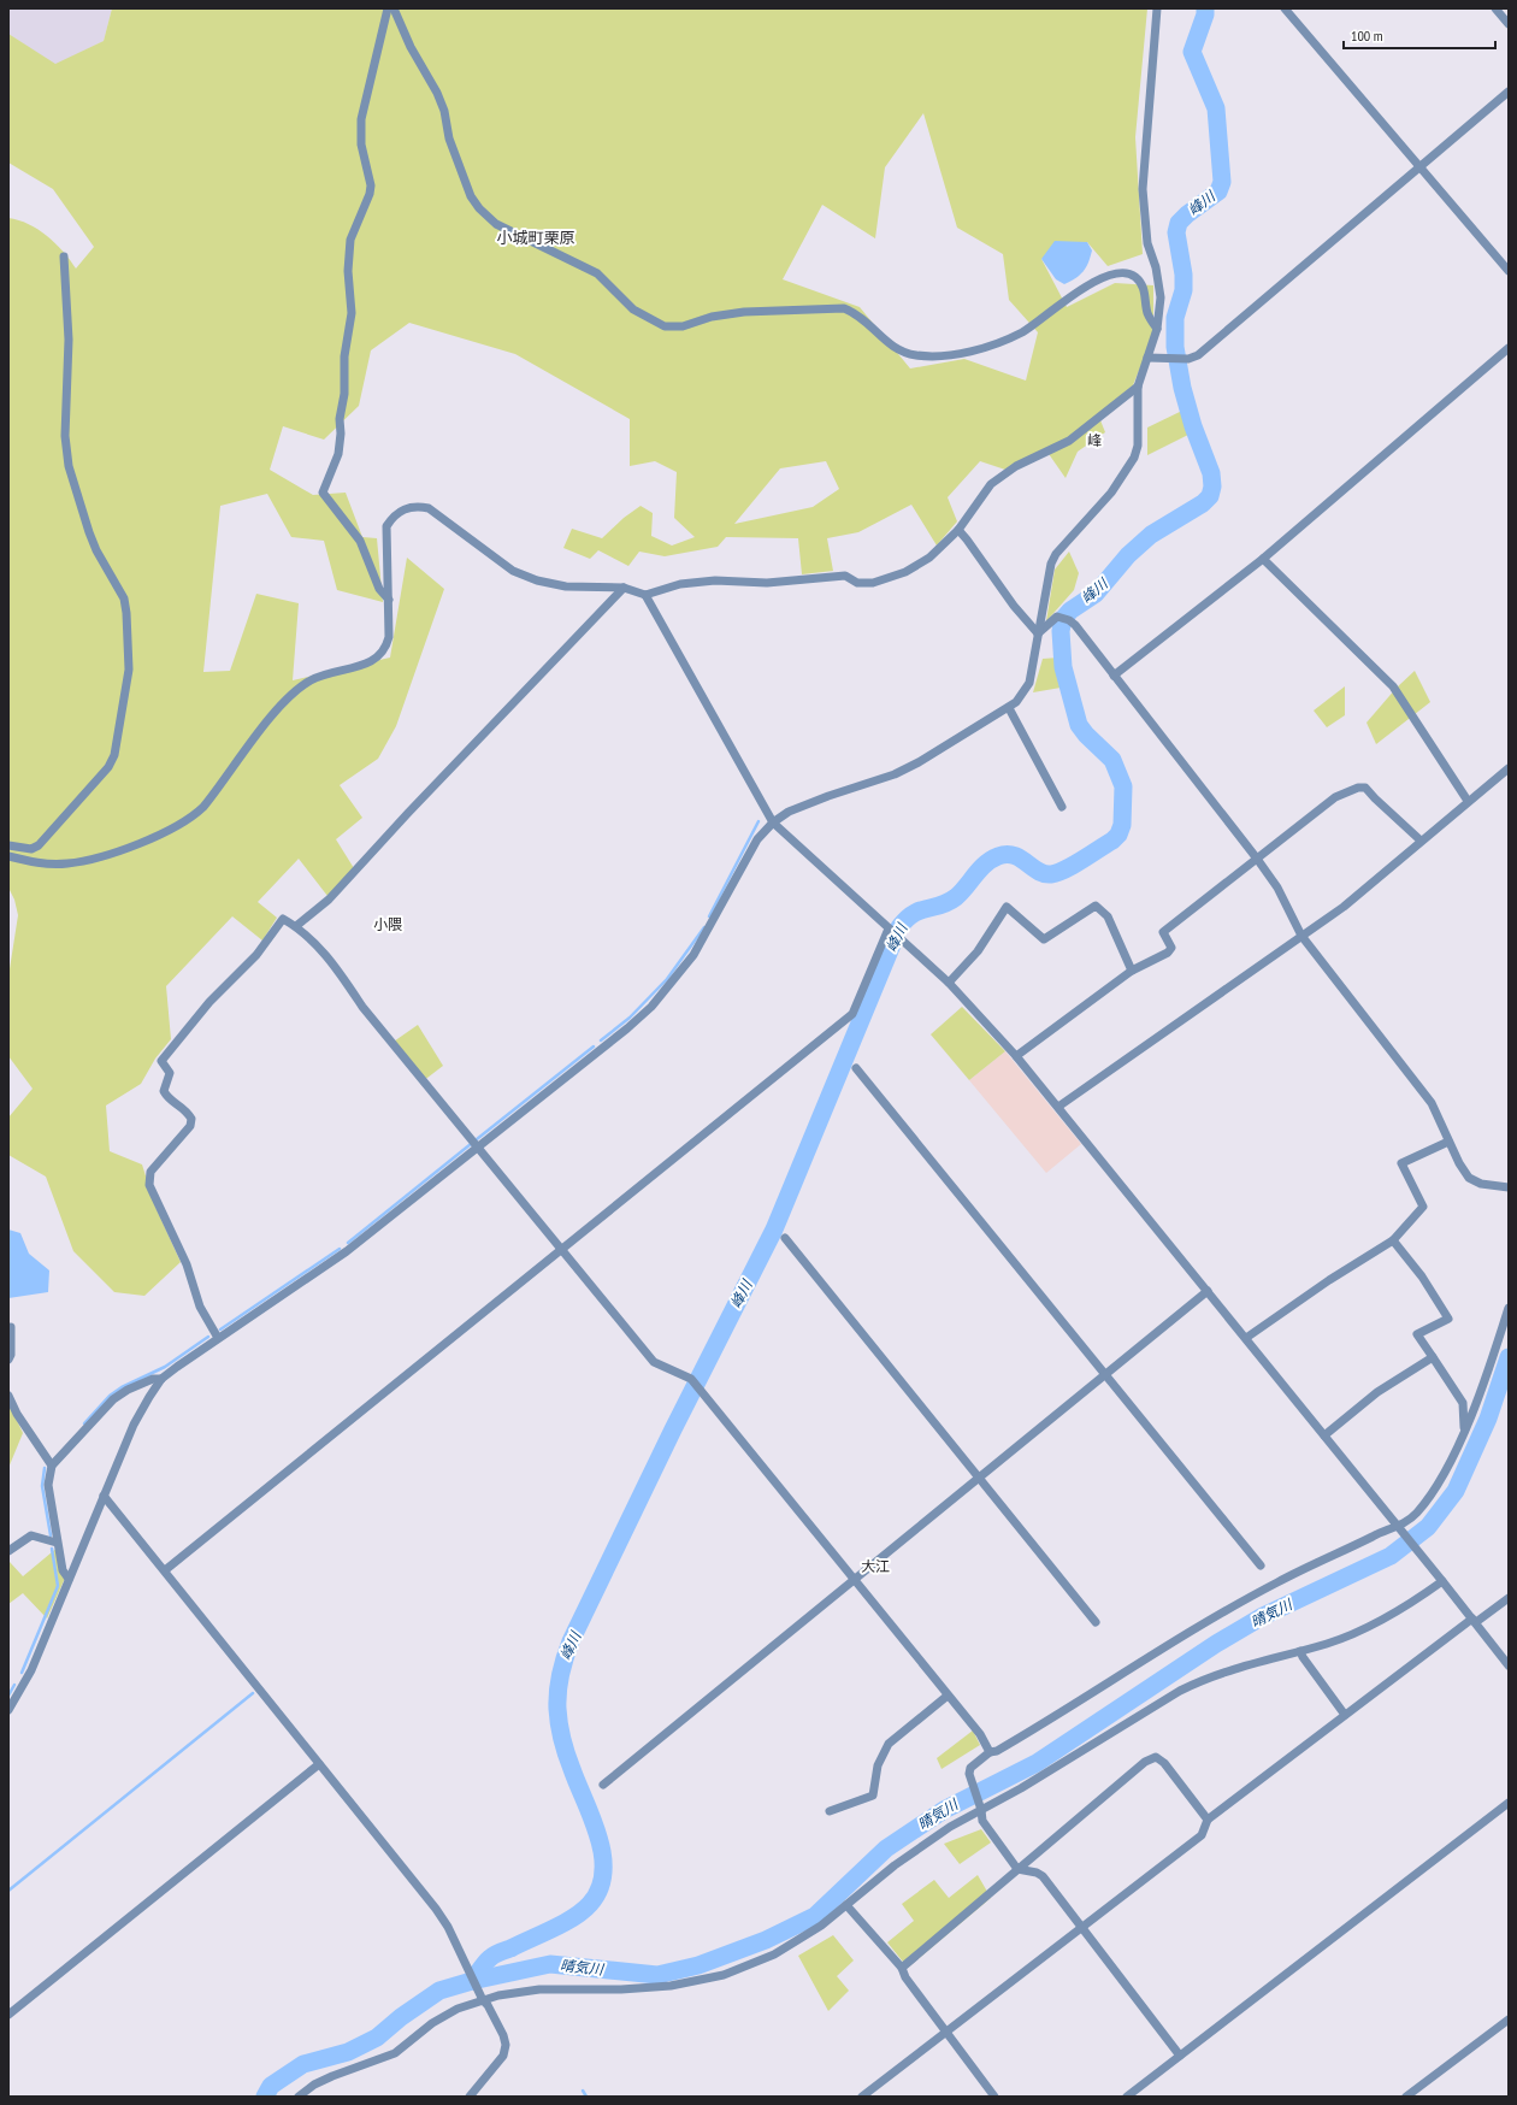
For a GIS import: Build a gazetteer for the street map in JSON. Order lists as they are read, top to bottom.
{
  "districts": [
    "小城町栗原",
    "峰",
    "小隈",
    "大江"
  ],
  "water": ["峰川", "晴気川"],
  "scale_bar": "100 m"
}
